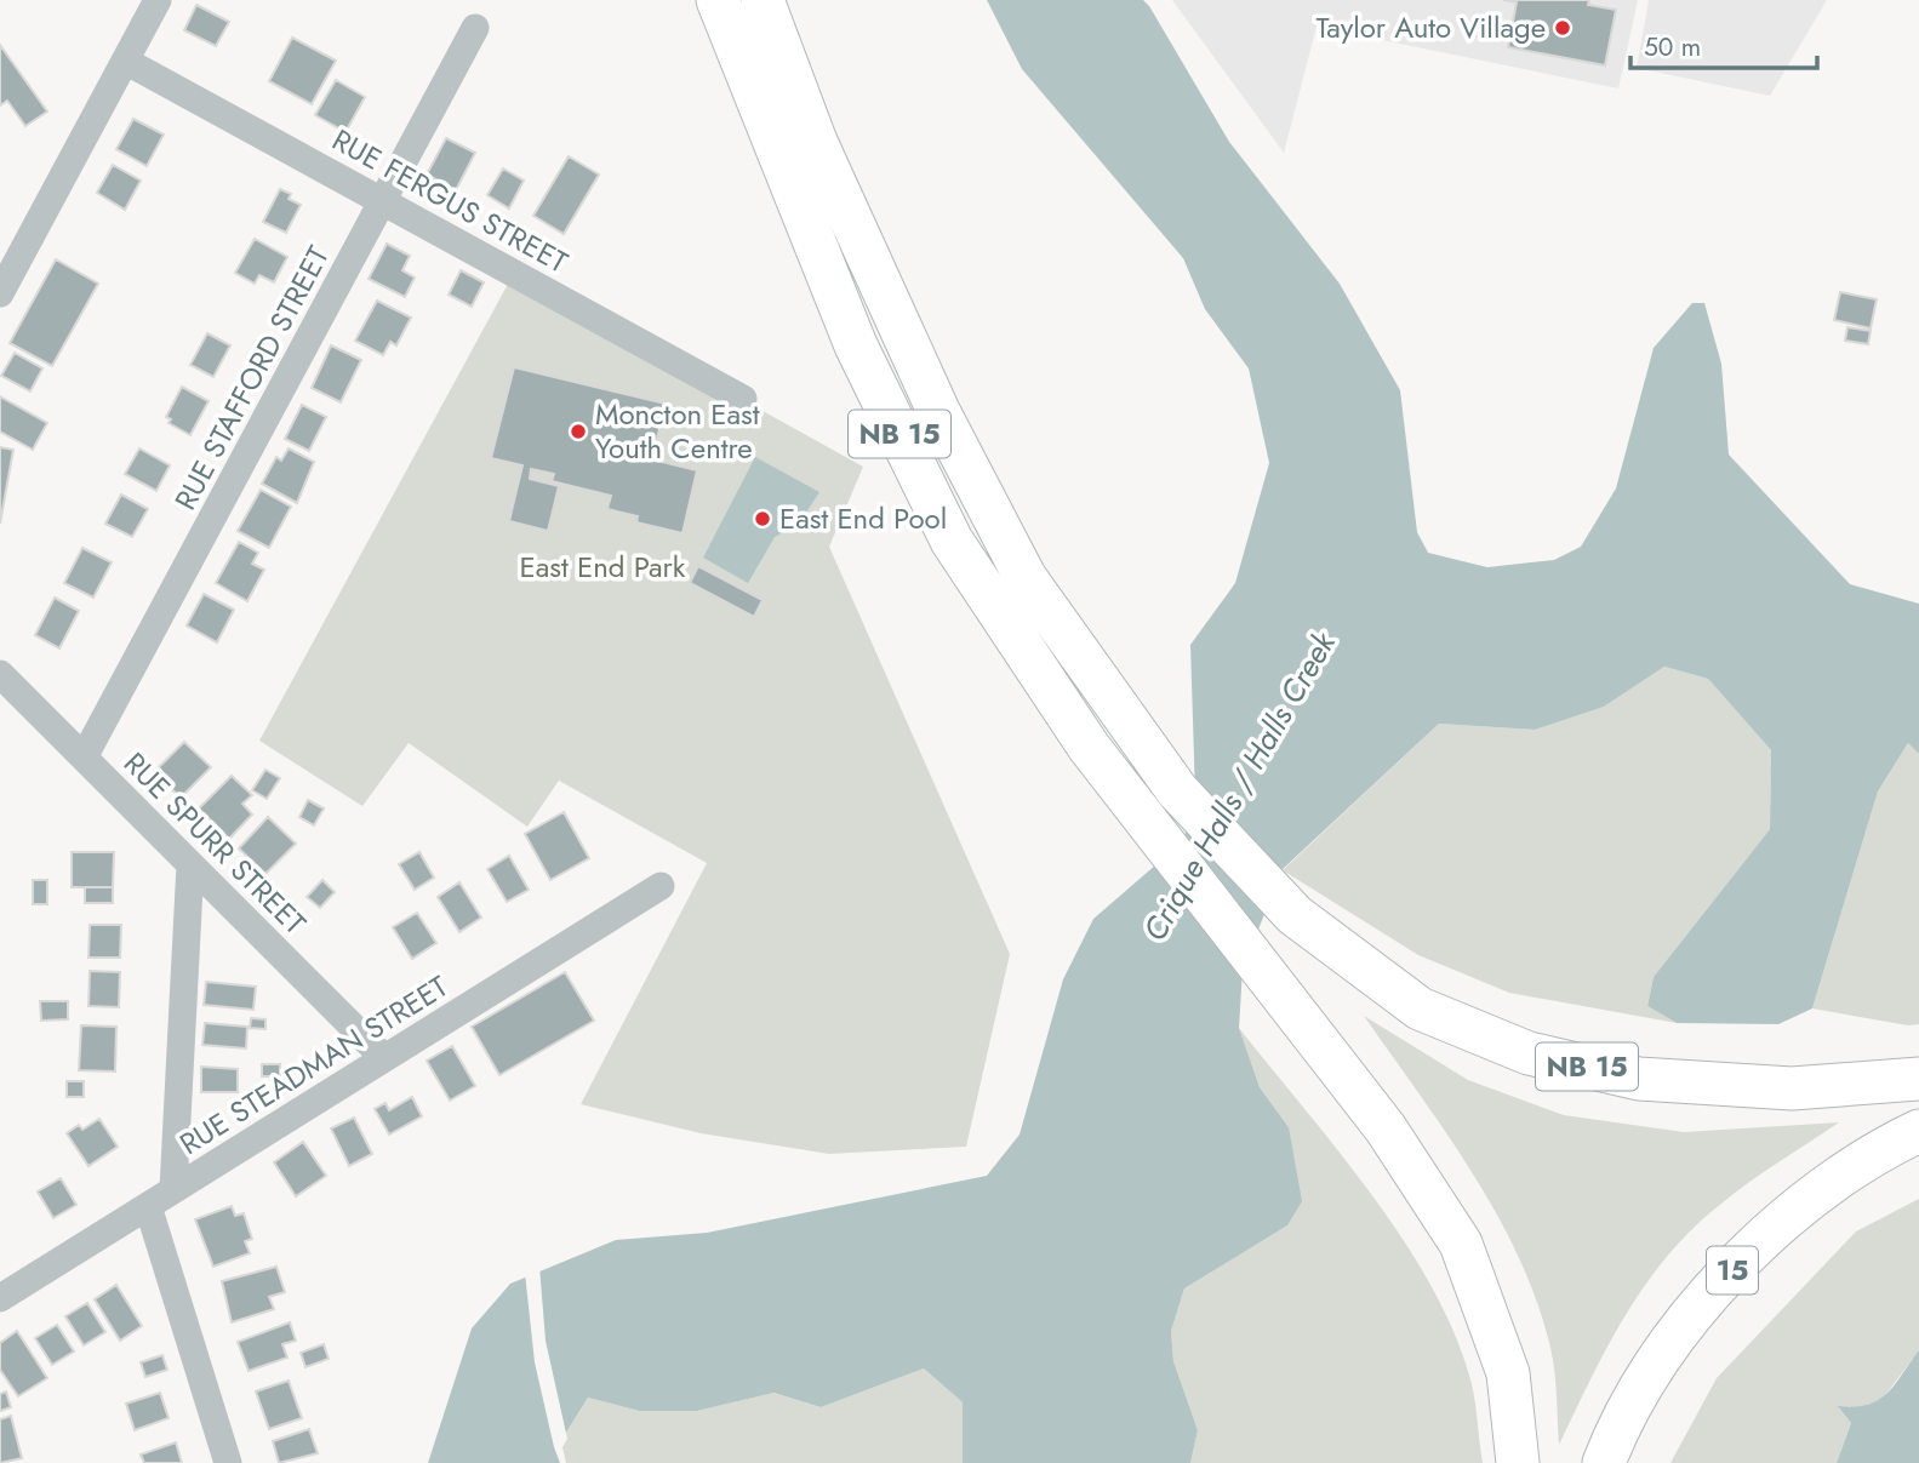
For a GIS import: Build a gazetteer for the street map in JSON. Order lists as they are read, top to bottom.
{
  "streets": {
    "highway": ["NB 15", "15"],
    "street": [
      "RUE FERGUS STREET",
      "RUE STAFFORD STREET",
      "RUE SPURR STREET",
      "RUE STEADMAN STREET"
    ]
  },
  "crossings": [
    ["RUE FERGUS STREET", "RUE STAFFORD STREET"],
    ["RUE STAFFORD STREET", "RUE SPURR STREET"],
    ["RUE SPURR STREET", "RUE STEADMAN STREET"]
  ],
  "water": ["Crique Halls / Halls Creek"],
  "parks": ["East End Park"],
  "places": ["Taylor Auto Village", "Moncton East Youth Centre", "East End Pool"],
  "scale_bar": "50 m"
}
